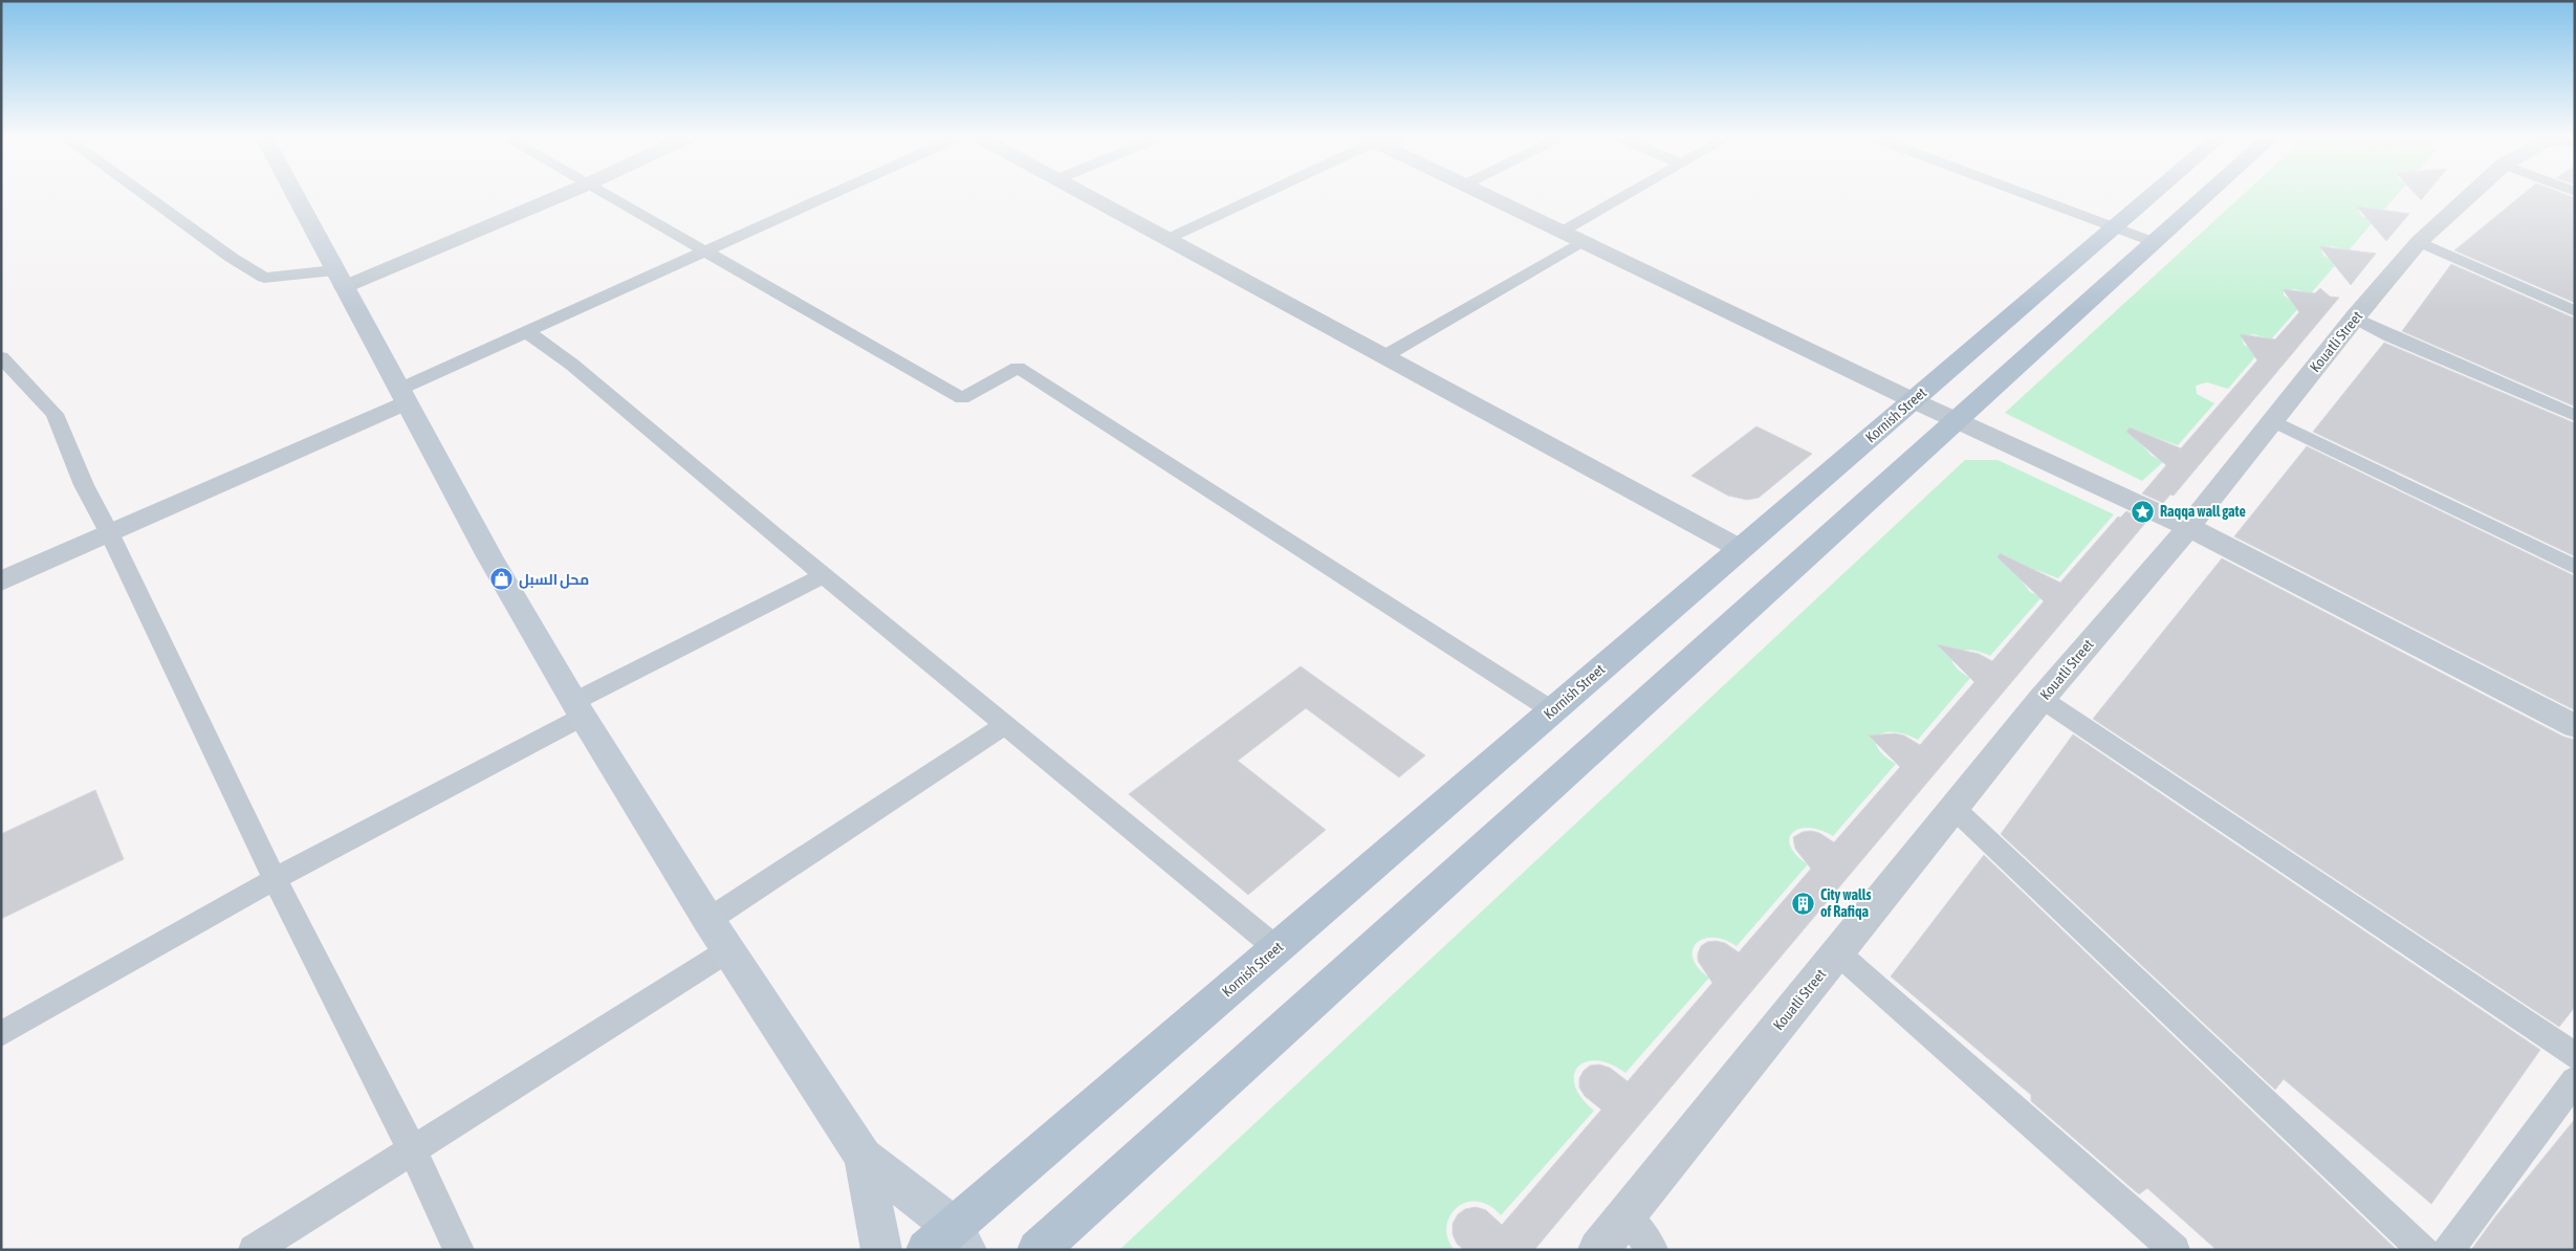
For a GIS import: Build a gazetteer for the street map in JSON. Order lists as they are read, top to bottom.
{
  "streets": {
    "main road": ["Kornish Street"],
    "street": ["Kouatli Street"]
  },
  "places": {
    "place": ["Raqqa wall gate"],
    "shop": ["محل السبل"],
    "building": ["City walls of Rafiqa"]
  }
}
